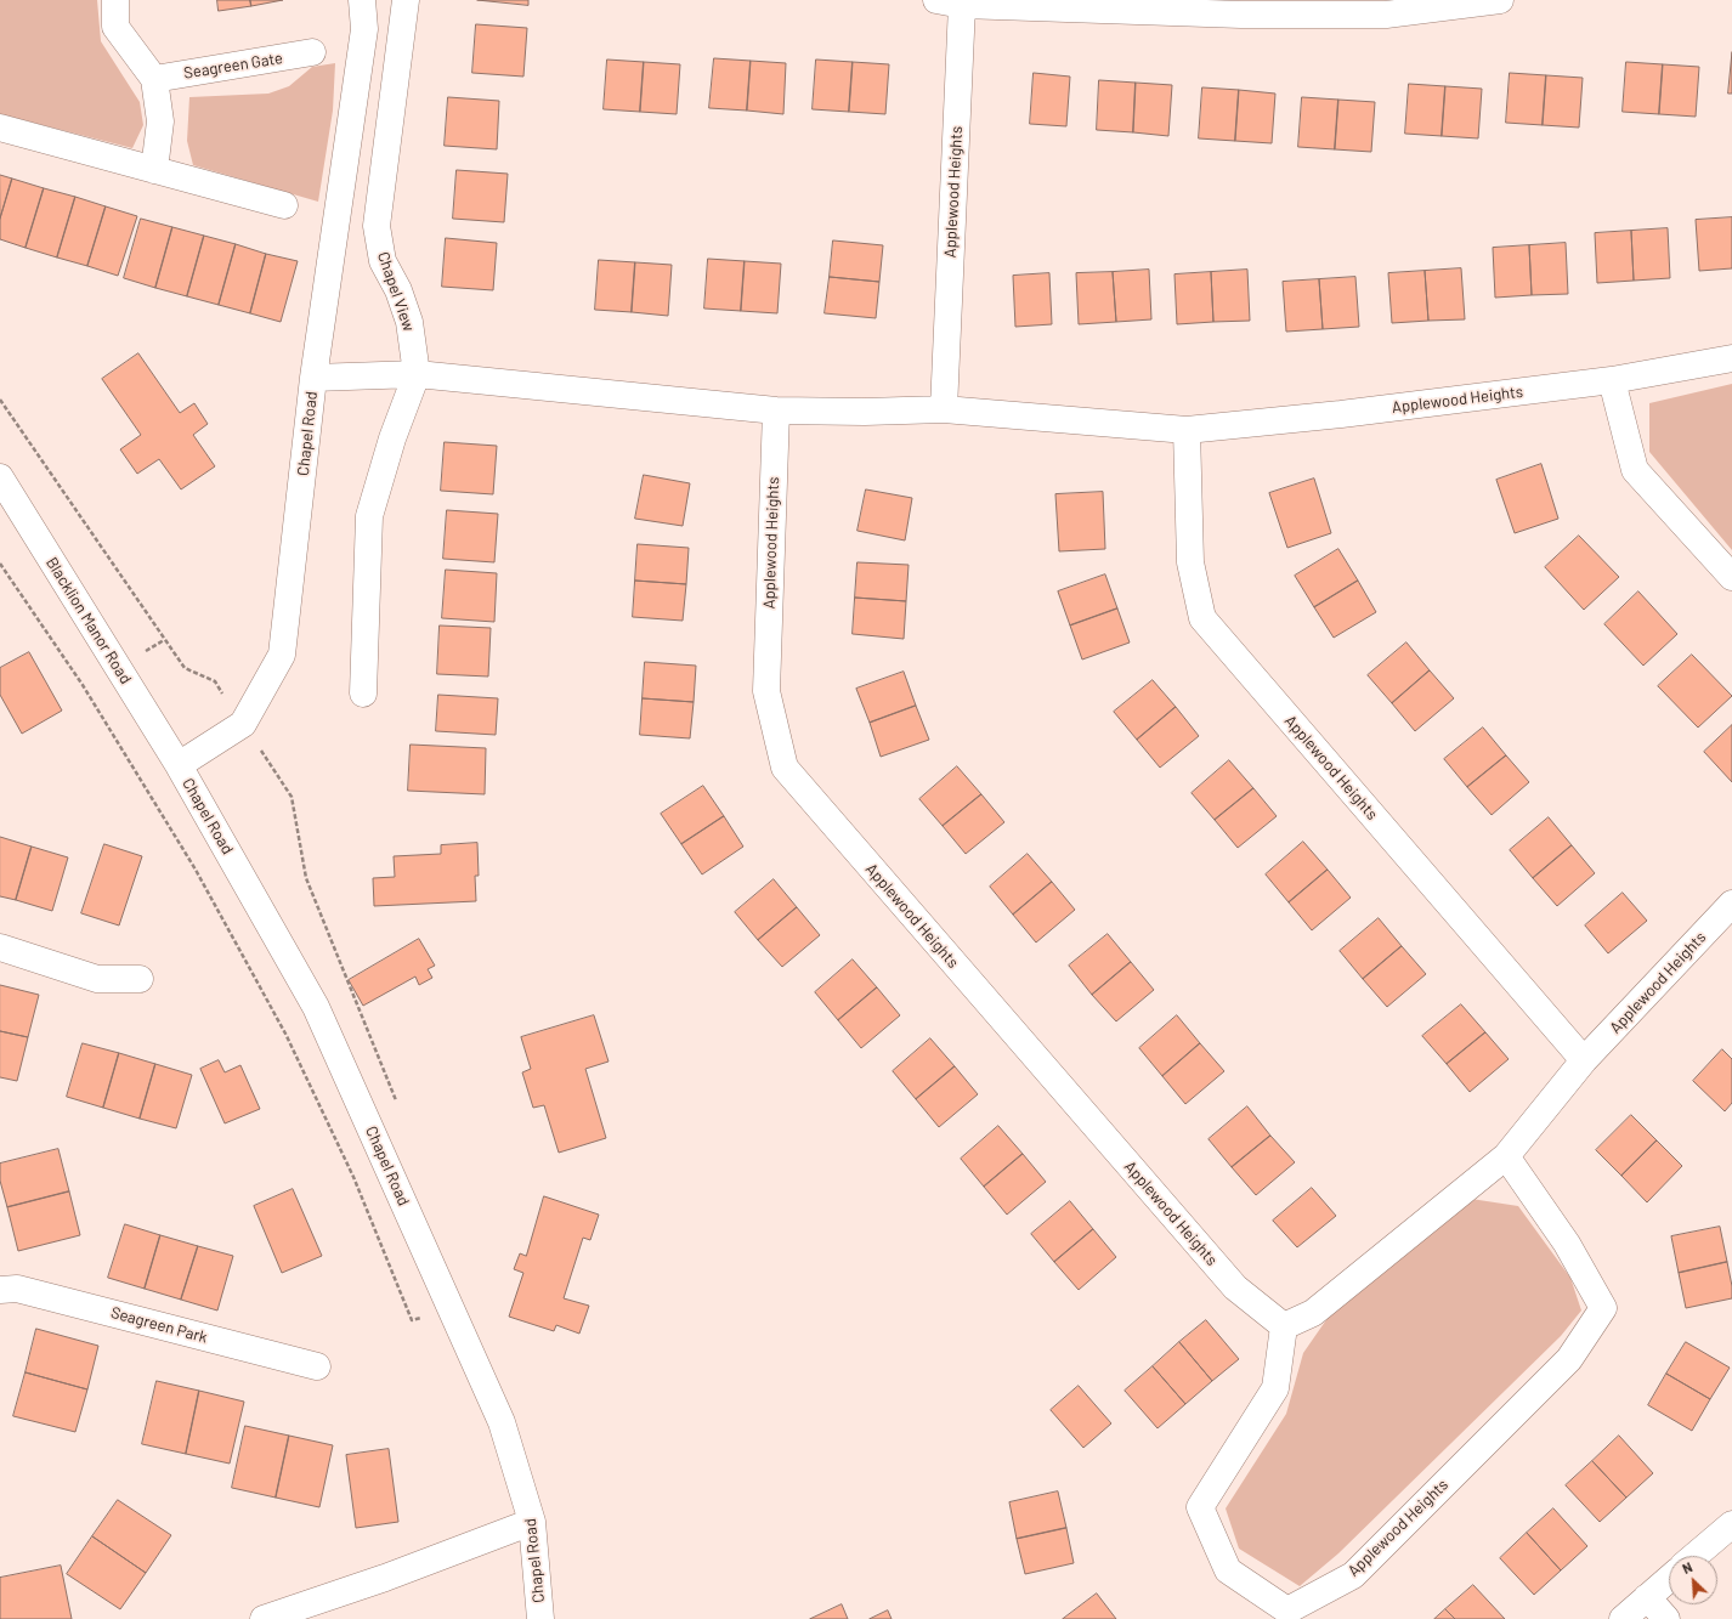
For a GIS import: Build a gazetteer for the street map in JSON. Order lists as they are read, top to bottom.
{
  "streets": {
    "street": [
      "Seagreen Gate",
      "Applewood Heights",
      "Chapel View",
      "Chapel Road",
      "Blacklion Manor Road",
      "Seagreen Park"
    ]
  },
  "crossings": [
    ["Applewood Heights", "Chapel View"],
    ["Applewood Heights", "Chapel Road"],
    ["Chapel Road", "Blacklion Manor Road"]
  ],
  "north": "top left"
}
